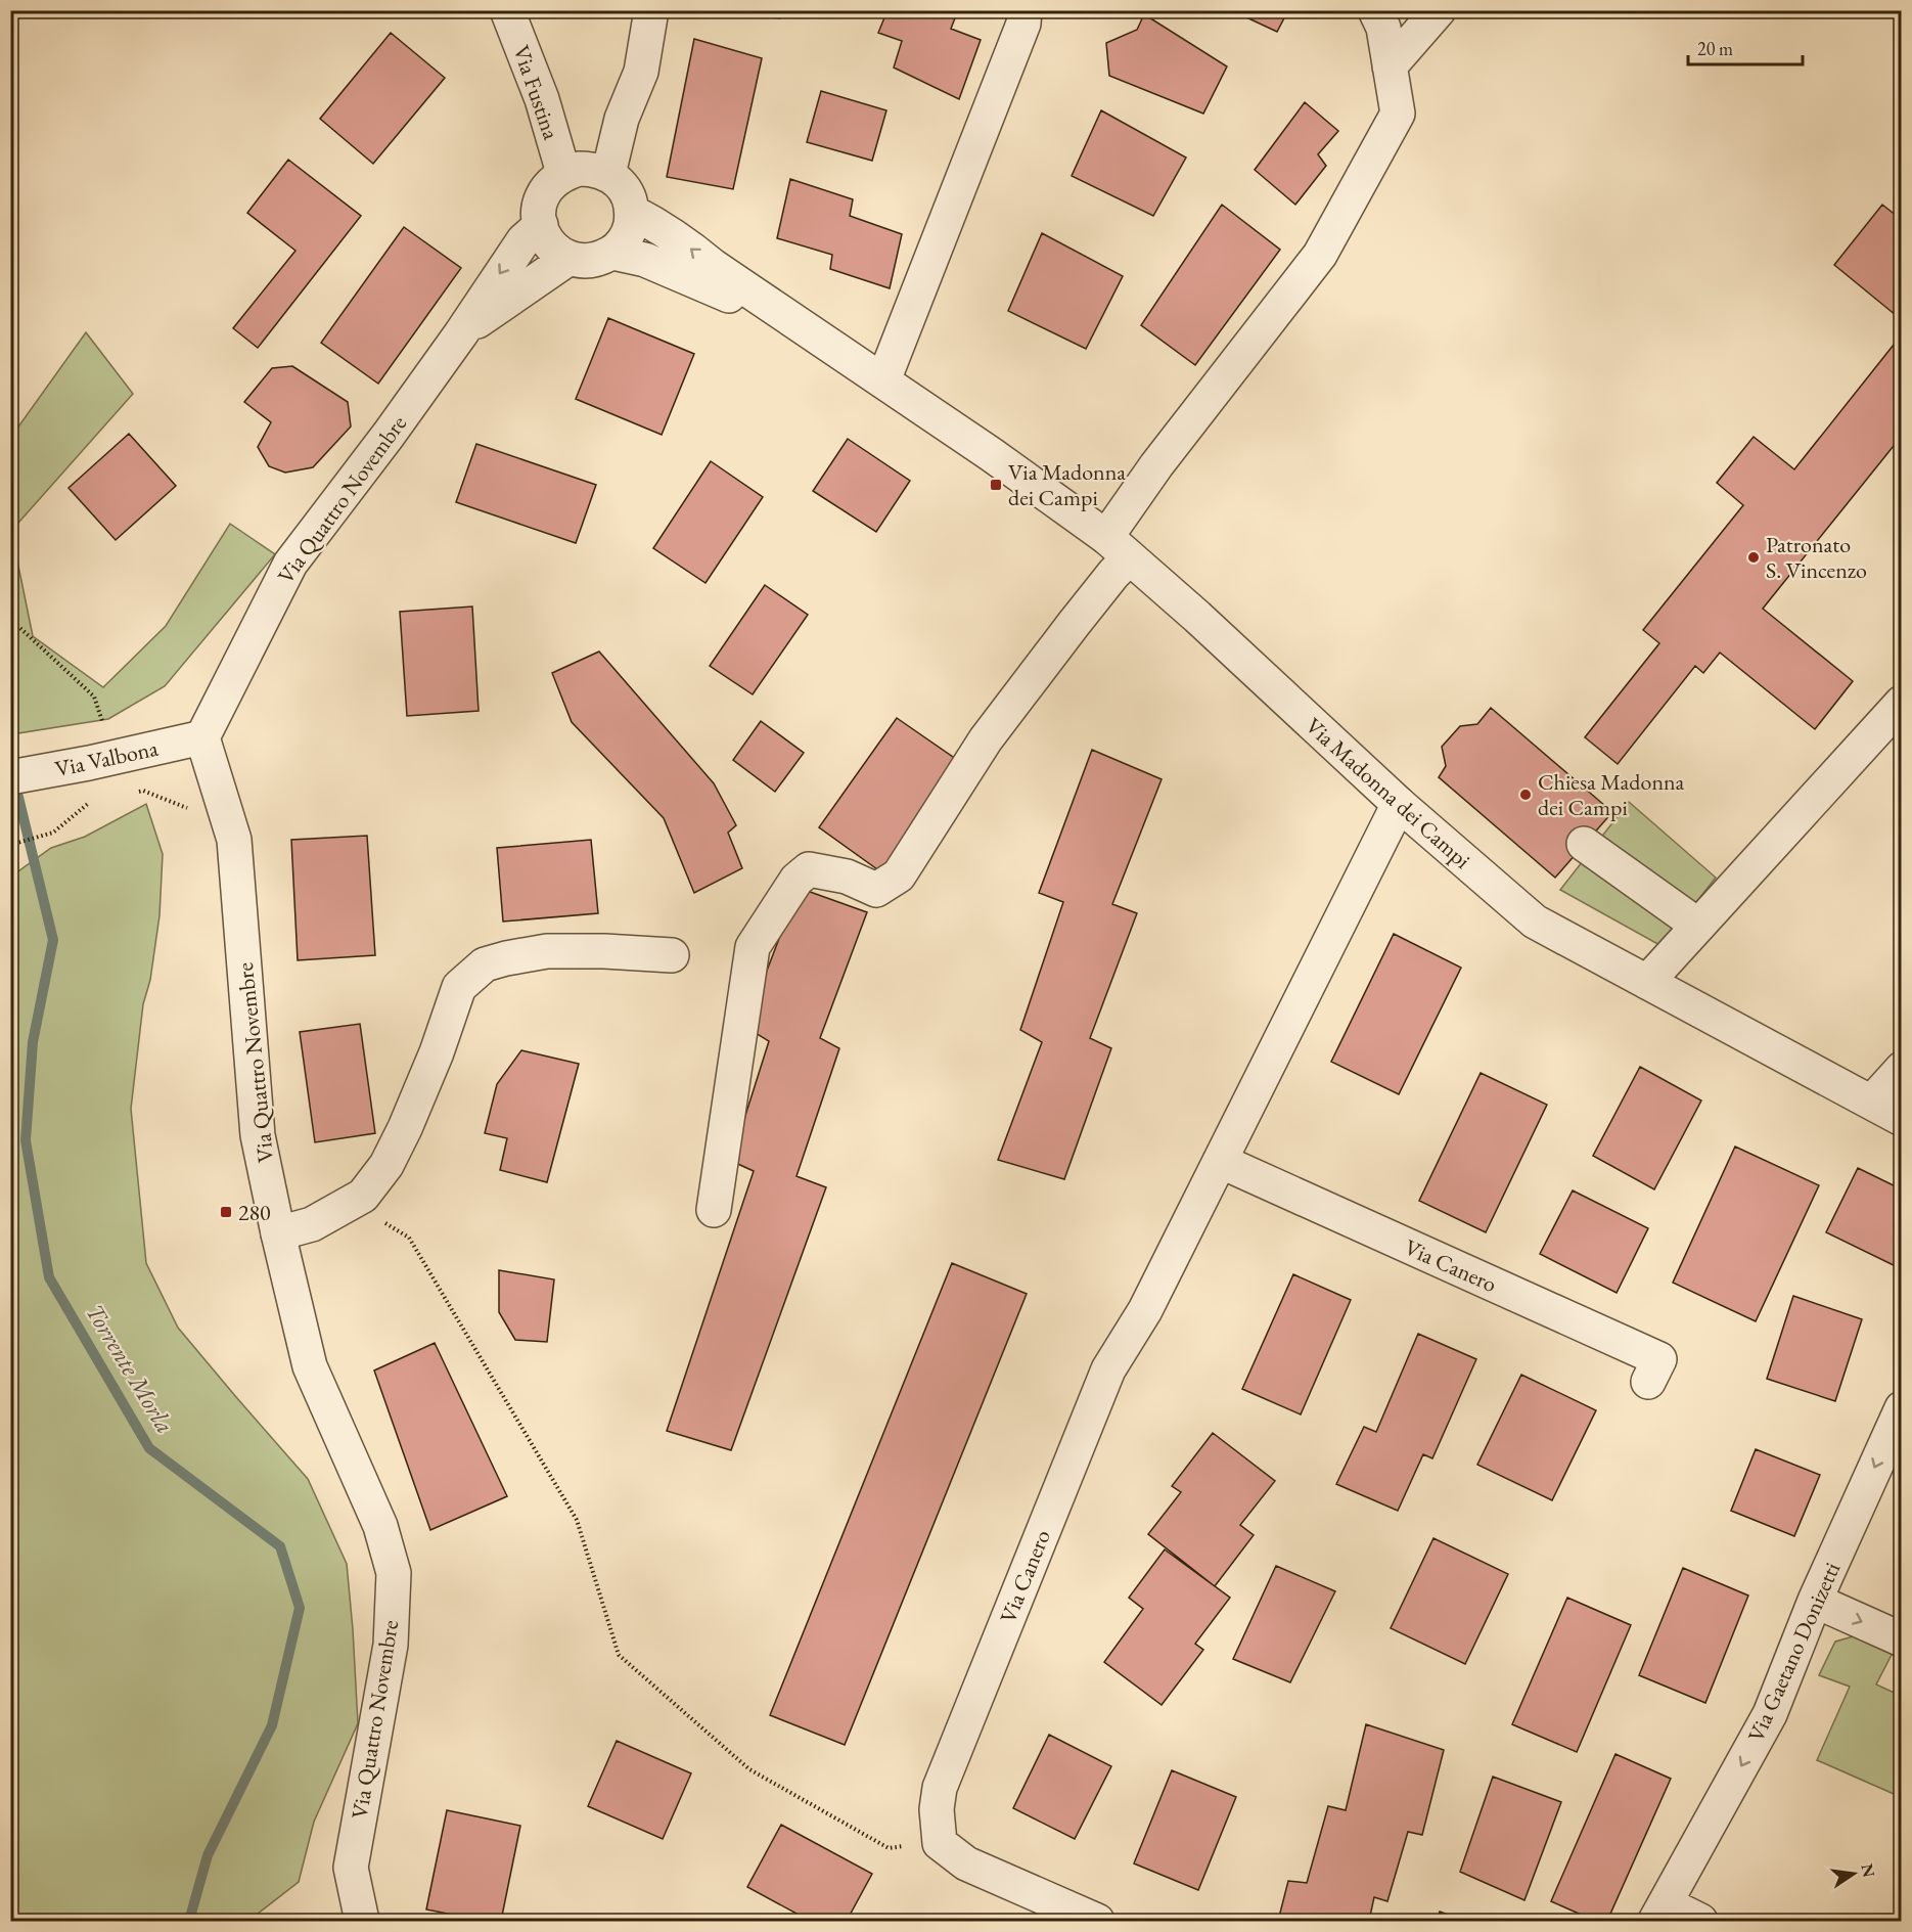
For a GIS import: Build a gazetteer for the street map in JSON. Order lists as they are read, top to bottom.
{
  "streets": {
    "street": [
      "Via Fustina",
      "Via Quattro Novembre",
      "Via Valbona",
      "Via Madonna dei Campi",
      "Via Canero",
      "Via Gaetano Donizetti"
    ]
  },
  "crossings": [
    ["Via Fustina", "Via Quattro Novembre"],
    ["Via Fustina", "Via Madonna dei Campi"],
    ["Via Quattro Novembre", "Via Valbona"],
    ["Via Quattro Novembre", "Via Madonna dei Campi"],
    ["Via Madonna dei Campi", "Via Canero"]
  ],
  "one_way": ["Via Gaetano Donizetti"],
  "water": ["Torrente Morla"],
  "places": {
    "transit": ["Via Madonna dei Campi", "280"],
    "other": ["Patronato S. Vincenzo", "Chiesa Madonna dei Campi"]
  },
  "scale_bar": "20 m",
  "north": "right"
}
